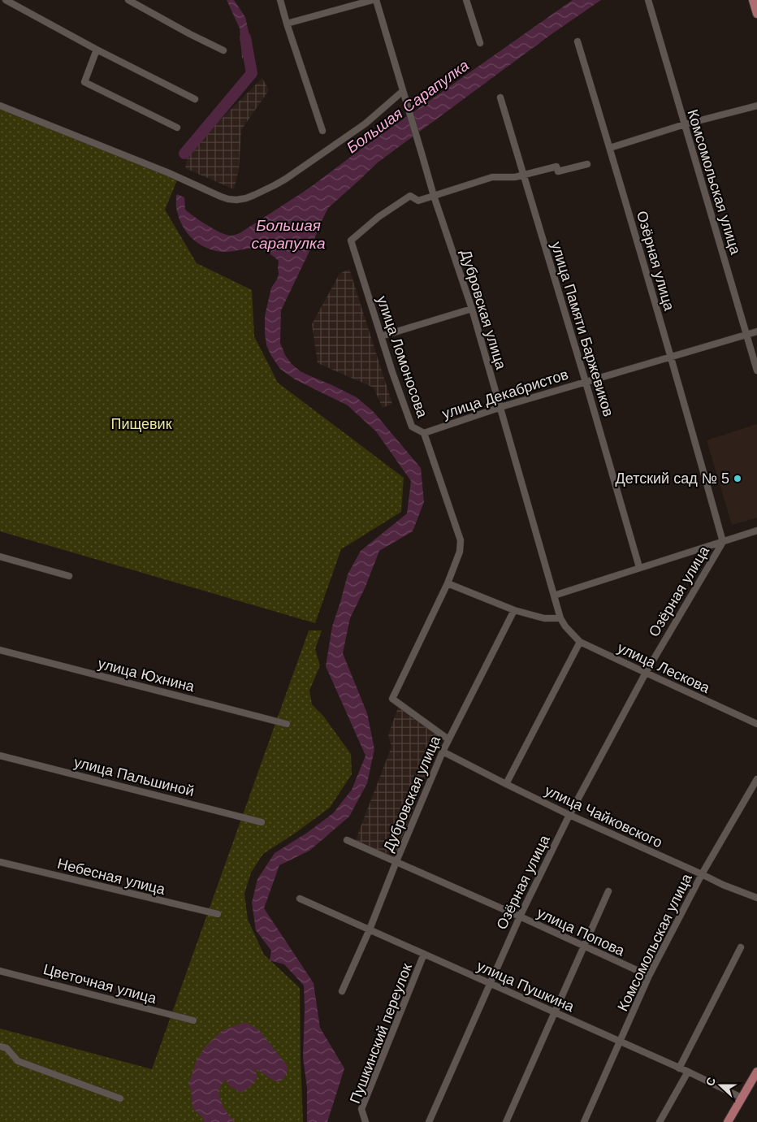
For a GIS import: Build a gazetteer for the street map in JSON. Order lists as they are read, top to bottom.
{
  "streets": {
    "street": [
      "Комсомольская улица",
      "Озёрная улица",
      "Дубровская улица",
      "улица Памяти Баржевиков",
      "улица Ломоносова",
      "улица Декабристов",
      "улица Лескова",
      "улица Юхнина",
      "улица Пальшиной",
      "улица Чайковского",
      "Небесная улица",
      "улица Попова",
      "Цветочная улица",
      "улица Пушкина",
      "Пушкинский переулок"
    ]
  },
  "crossings": [
    ["Комсомольская улица", "улица Декабристов"],
    ["Комсомольская улица", "улица Чайковского"],
    ["Комсомольская улица", "улица Попова"],
    ["Комсомольская улица", "улица Пушкина"],
    ["Озёрная улица", "улица Декабристов"],
    ["Озёрная улица", "улица Лескова"],
    ["Озёрная улица", "улица Чайковского"],
    ["Озёрная улица", "улица Попова"],
    ["Озёрная улица", "улица Пушкина"],
    ["Дубровская улица", "улица Ломоносова"],
    ["Дубровская улица", "улица Декабристов"],
    ["Дубровская улица", "улица Лескова"],
    ["Дубровская улица", "улица Чайковского"],
    ["Дубровская улица", "улица Попова"],
    ["Дубровская улица", "улица Пушкина"],
    ["улица Памяти Баржевиков", "улица Декабристов"],
    ["улица Ломоносова", "улица Декабристов"],
    ["улица Пушкина", "Пушкинский переулок"]
  ],
  "water": ["Большая Сарапулка", "Большая сарапулка"],
  "parks": ["Пищевик"],
  "places": ["Детский сад № 5"],
  "north": "left"
}
